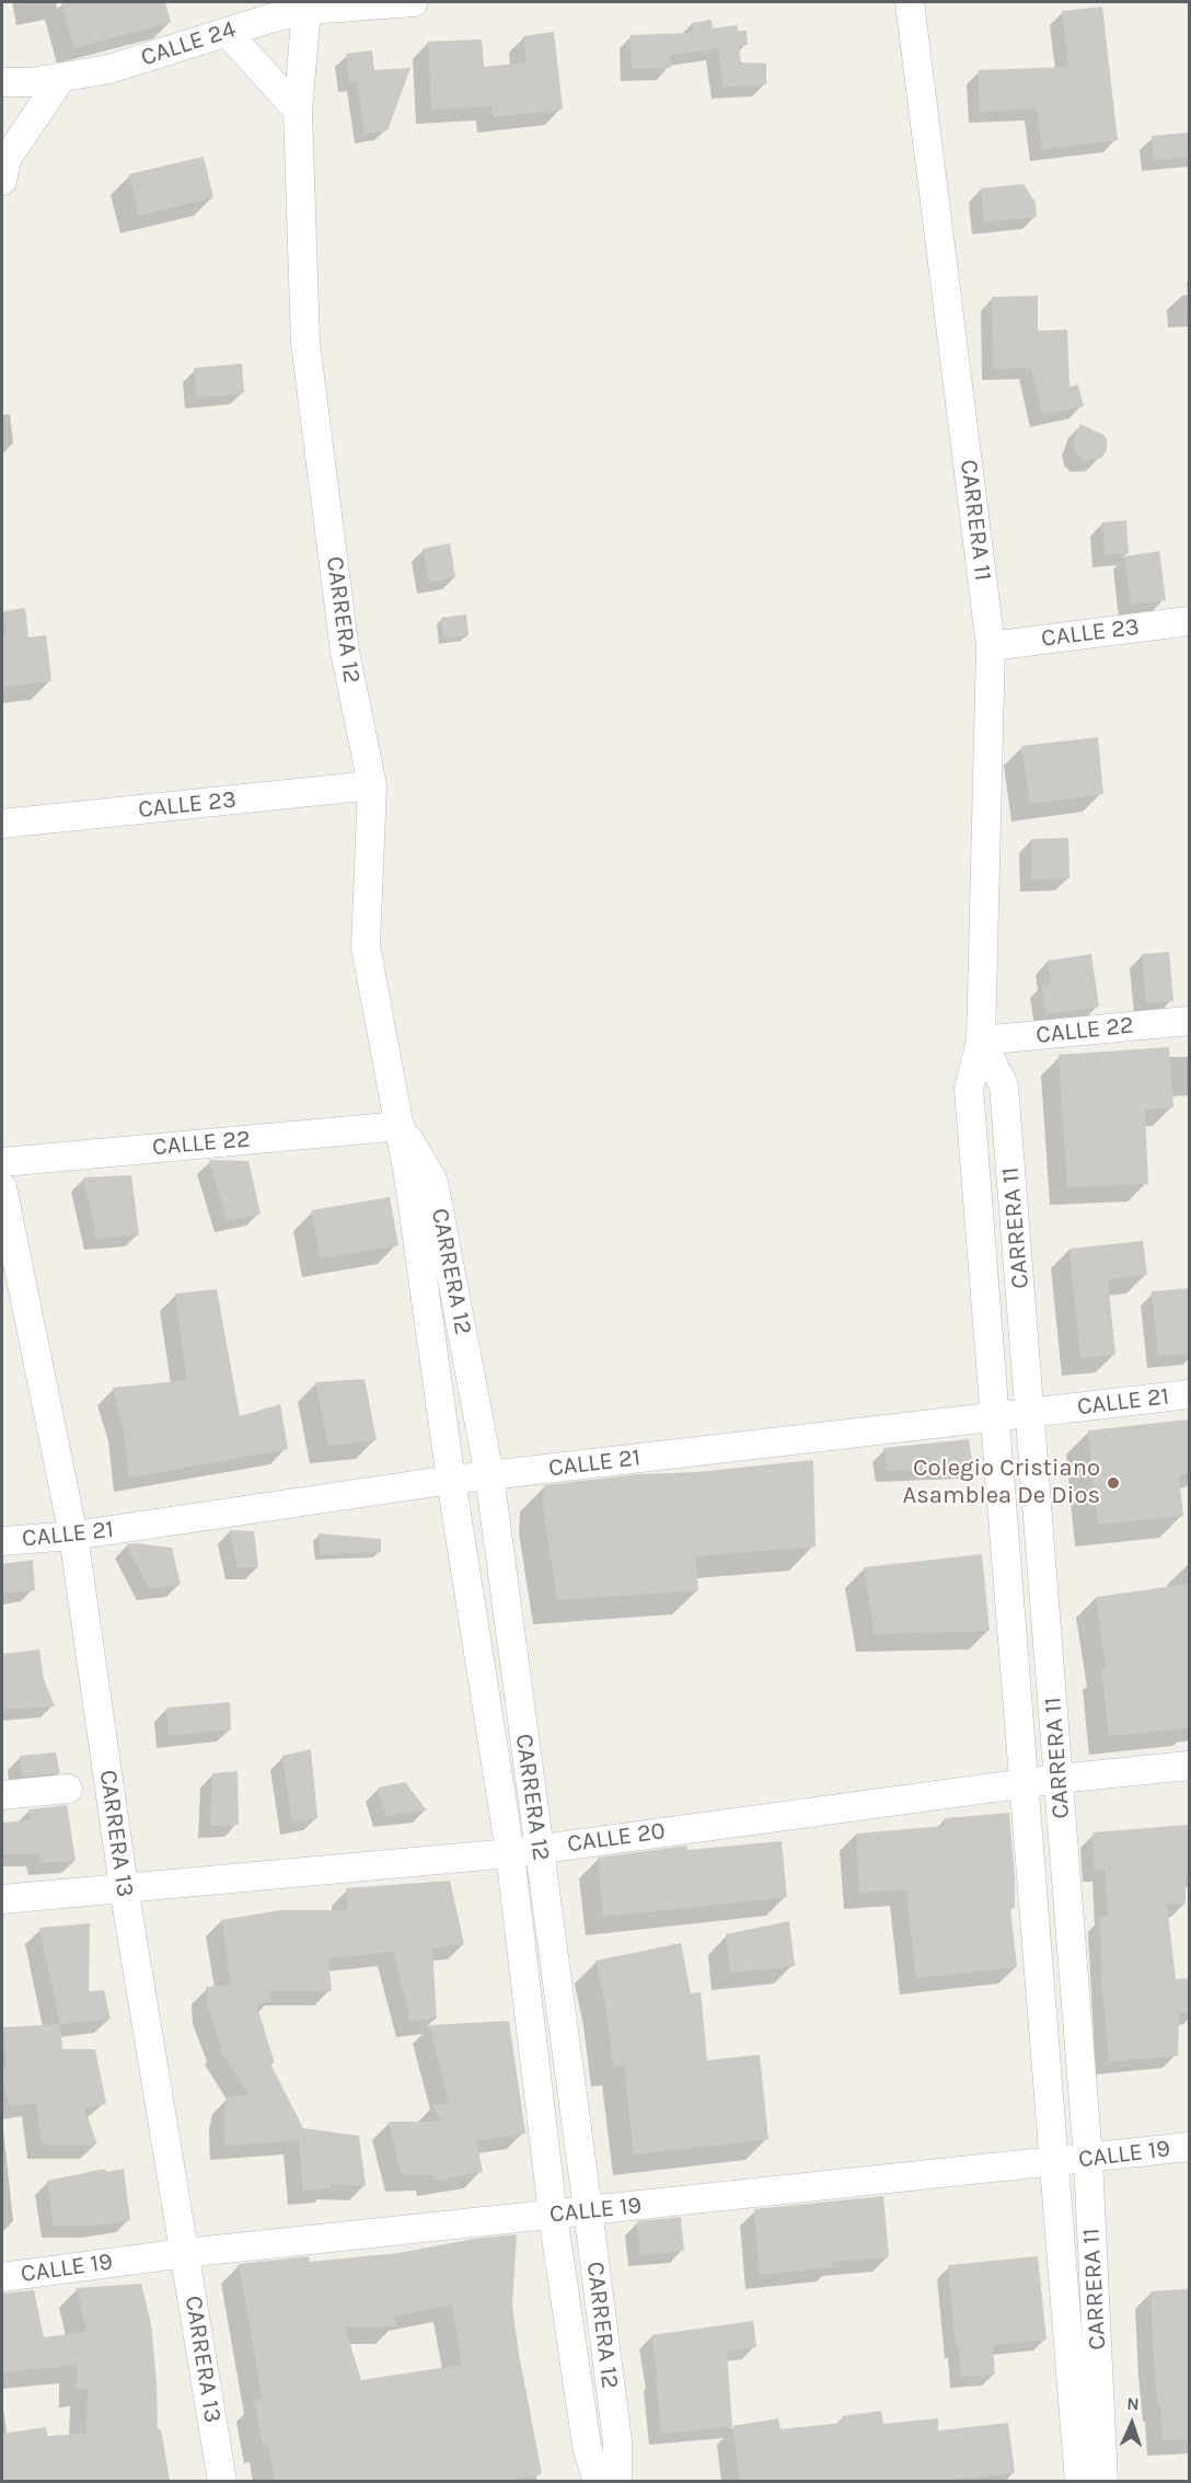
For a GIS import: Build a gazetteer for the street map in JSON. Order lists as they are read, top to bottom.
{
  "streets": {
    "street": [
      "CALLE 24",
      "CARRERA 11",
      "CARRERA 12",
      "CALLE 23",
      "CALLE 22",
      "CALLE 21",
      "CARRERA 13",
      "CALLE 20",
      "CALLE 19"
    ]
  },
  "crossings": [
    ["CALLE 24", "CARRERA 12"],
    ["CARRERA 11", "CALLE 23"],
    ["CARRERA 11", "CALLE 22"],
    ["CARRERA 11", "CALLE 21"],
    ["CARRERA 11", "CALLE 20"],
    ["CARRERA 11", "CALLE 19"],
    ["CARRERA 12", "CALLE 23"],
    ["CARRERA 12", "CALLE 22"],
    ["CARRERA 12", "CALLE 21"],
    ["CARRERA 12", "CALLE 20"],
    ["CARRERA 12", "CALLE 19"],
    ["CALLE 21", "CARRERA 13"],
    ["CARRERA 13", "CALLE 20"],
    ["CARRERA 13", "CALLE 19"]
  ],
  "places": ["Colegio Cristiano Asamblea De Dios"],
  "north": "top"
}
